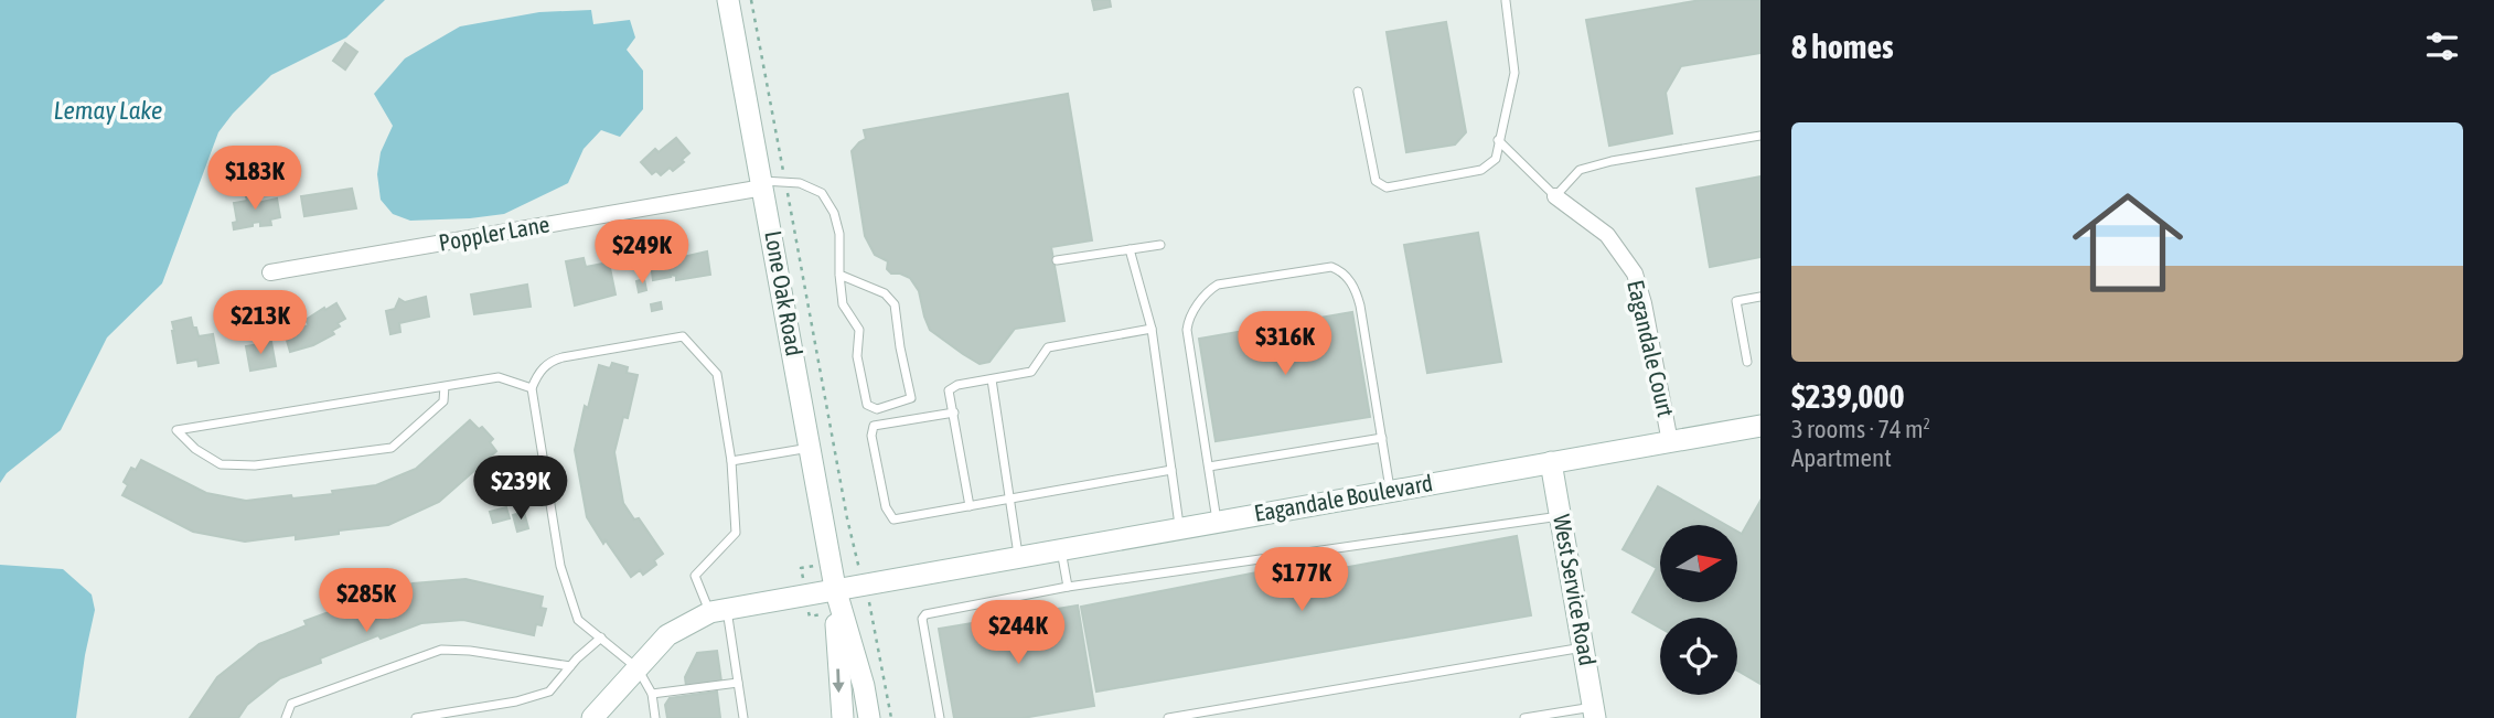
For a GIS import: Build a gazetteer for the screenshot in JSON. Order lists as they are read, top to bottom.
{
  "streets": {
    "street": [
      "Poppler Lane",
      "Lone Oak Road",
      "Eagandale Court",
      "Eagandale Boulevard",
      "West Service Road"
    ]
  },
  "crossings": [
    ["Poppler Lane", "Lone Oak Road"],
    ["Lone Oak Road", "Eagandale Boulevard"],
    ["Eagandale Court", "Eagandale Boulevard"],
    ["Eagandale Boulevard", "West Service Road"]
  ],
  "water": ["Lemay Lake"],
  "north": "right",
  "page": {
    "heading": "8 homes",
    "list": [
      {
        "name": "$239,000",
        "note": "3 rooms · 74 m² · Apartment"
      }
    ],
    "price": [
      "$183K",
      "$249K",
      "$213K",
      "$316K",
      "$239K",
      "$177K",
      "$285K",
      "$244K"
    ]
  }
}
